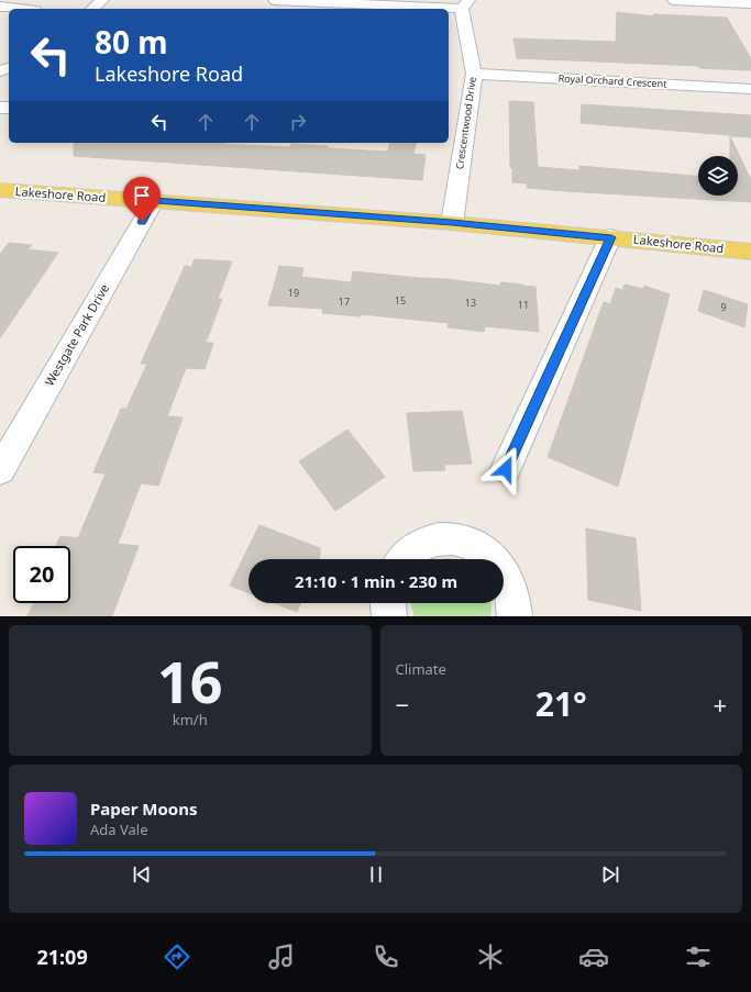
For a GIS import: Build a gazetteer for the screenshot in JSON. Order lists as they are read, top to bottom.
{
  "streets": {
    "main road": ["Lakeshore Road"],
    "street": ["Royal Orchard Crescent", "Crescentwood Drive", "Westgate Park Drive"]
  },
  "crossings": [
    ["Royal Orchard Crescent", "Crescentwood Drive"],
    ["Crescentwood Drive", "Lakeshore Road"],
    ["Lakeshore Road", "Westgate Park Drive"]
  ],
  "house_numbers": [
    "19",
    "15",
    "17",
    "13",
    "11",
    "9"
  ],
  "page": {
    "turn": ["80 m", "Lakeshore Road"],
    "limit": "20",
    "trip": "21:10 · 1 min · 230 m",
    "tile": [
      ["16", "km/h"],
      "Climate"
    ],
    "heat": ["−", "21°", "+"],
    "song": ["Paper Moons", "Ada Vale"],
    "tabs": "21:09"
  }
}
